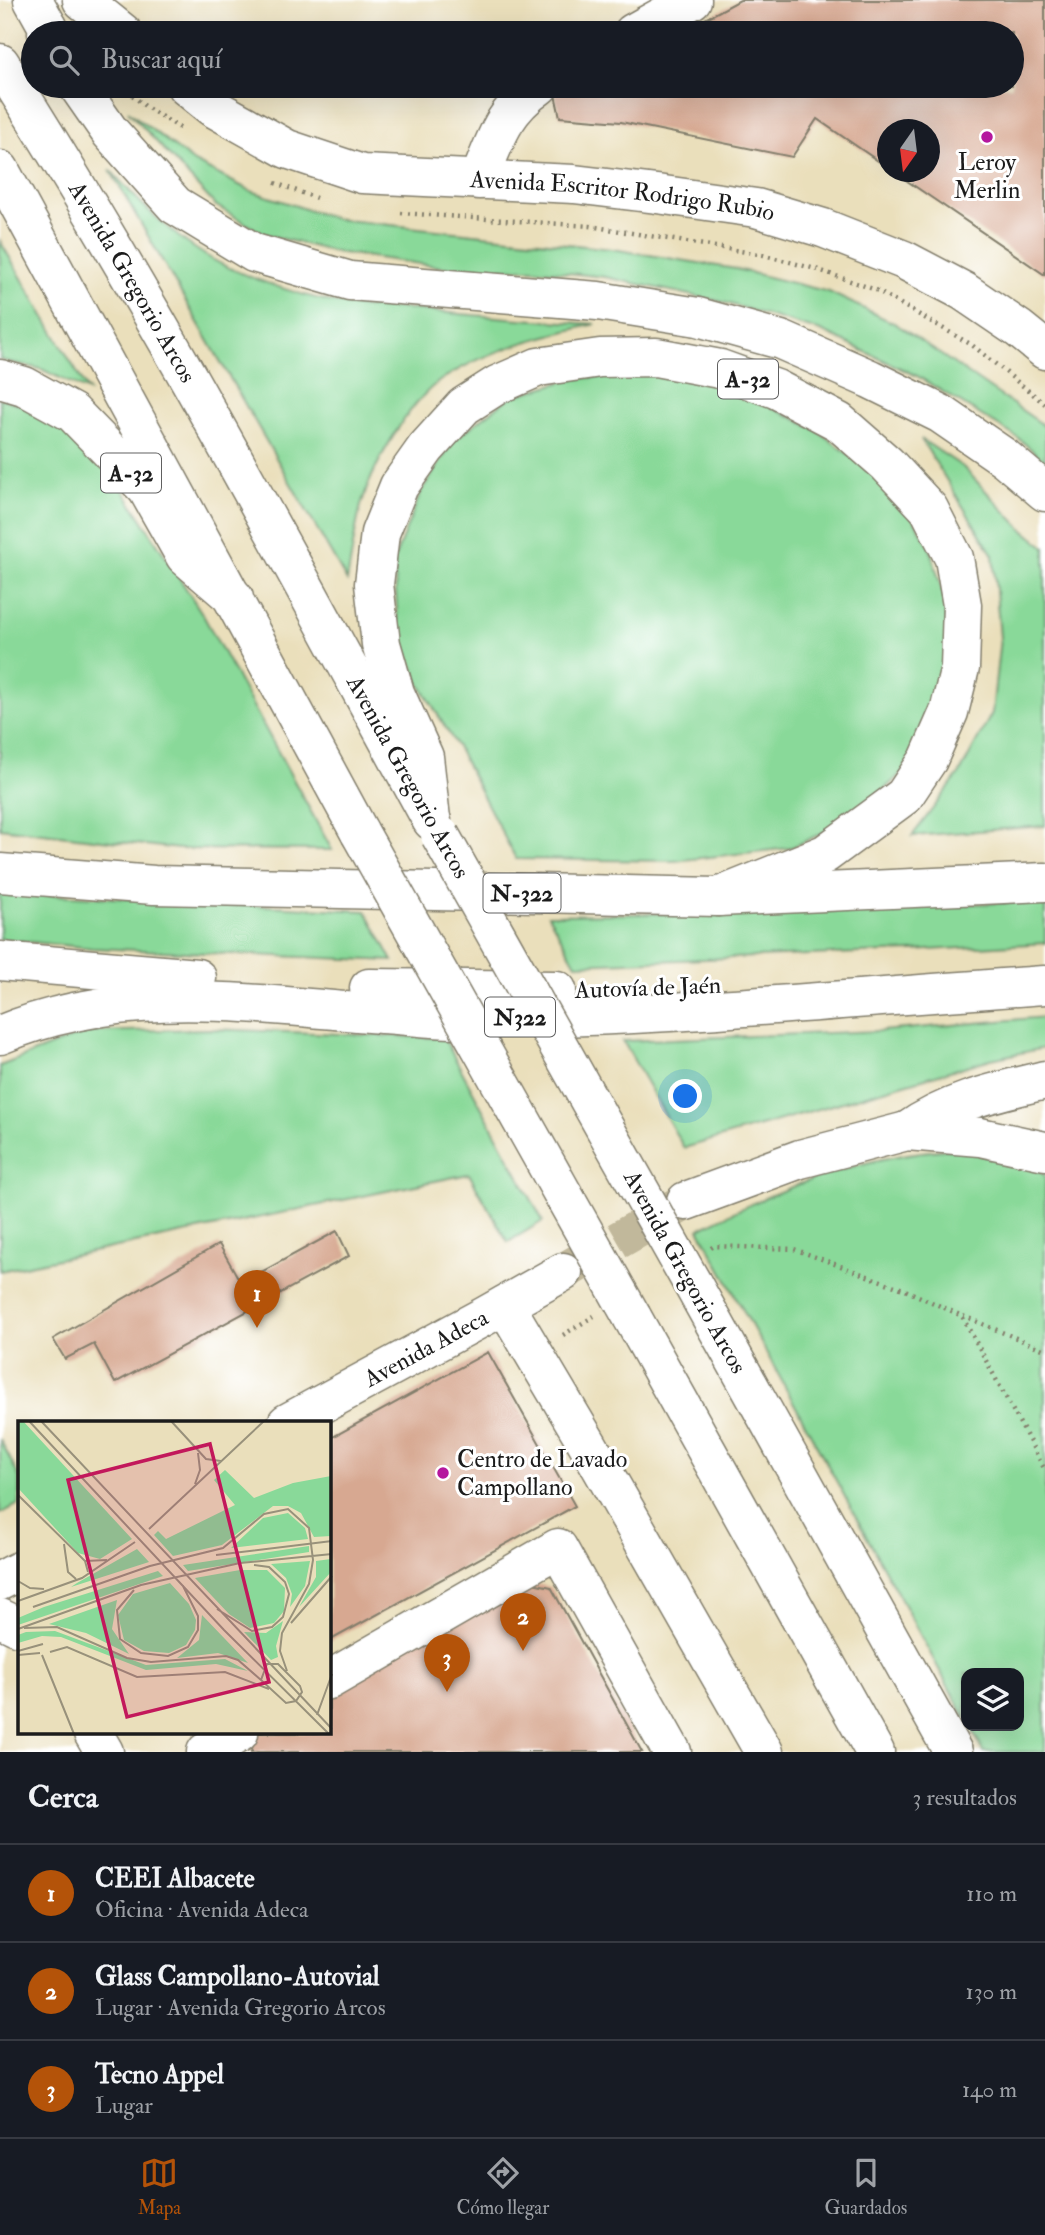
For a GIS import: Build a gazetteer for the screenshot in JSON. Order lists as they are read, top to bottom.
{
  "streets": {
    "main road": [
      "Avenida Escritor Rodrigo Rubio",
      "Avenida Gregorio Arcos",
      "A-32",
      "N-322",
      "Autovía de Jaén",
      "N322",
      "Avenida Adeca"
    ]
  },
  "crossings": [
    ["Avenida Gregorio Arcos", "A-32"],
    ["A-32", "N-322"]
  ],
  "places": ["Leroy Merlin", "Centro de Lavado Campollano"],
  "north": "bottom",
  "page": {
    "search": "Buscar aquí",
    "pins": ["1", "2", "3"],
    "heading": ["Cerca", "3 resultados"],
    "list": [
      {
        "mark": "1",
        "name": "CEEI Albacete",
        "note": "Oficina · Avenida Adeca",
        "value": "110 m"
      },
      {
        "mark": "2",
        "name": "Glass Campollano-Autovial",
        "note": "Lugar · Avenida Gregorio Arcos",
        "value": "130 m"
      },
      {
        "mark": "3",
        "name": "Tecno Appel",
        "note": "Lugar",
        "value": "140 m"
      }
    ],
    "nav": ["Mapa", "Cómo llegar", "Guardados"]
  }
}
